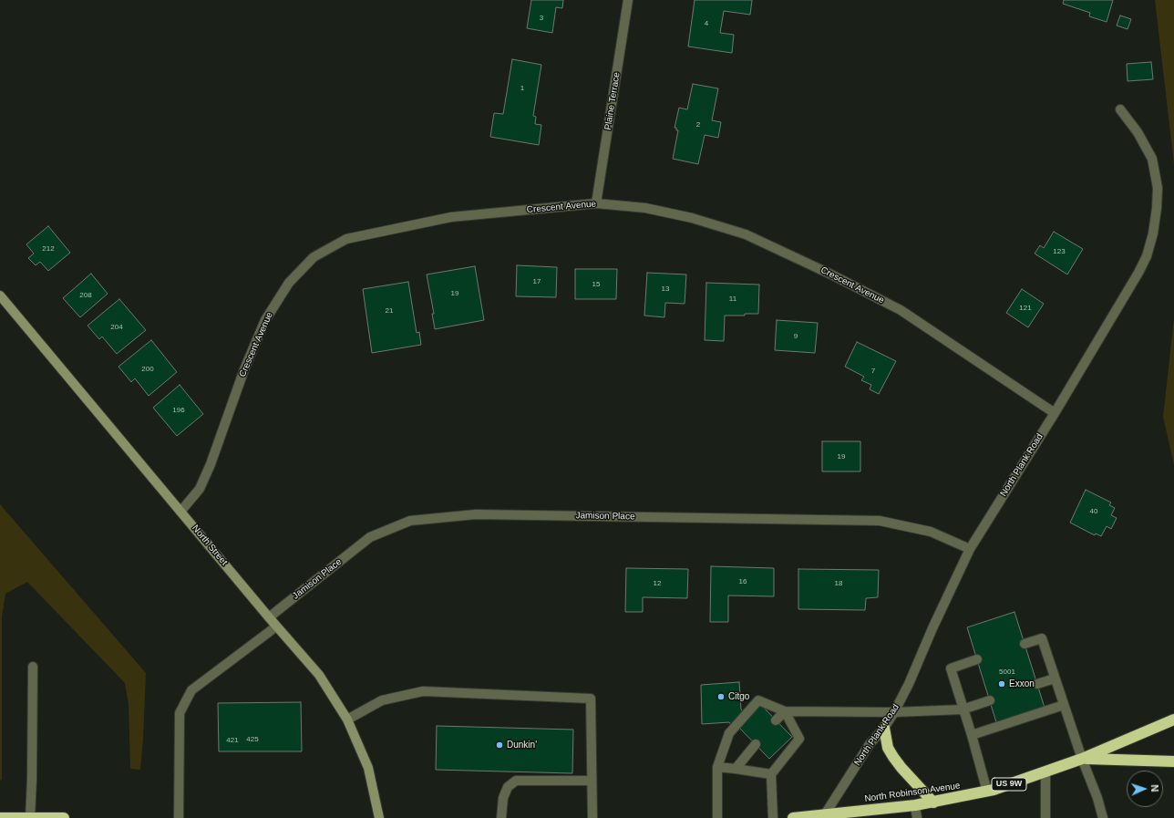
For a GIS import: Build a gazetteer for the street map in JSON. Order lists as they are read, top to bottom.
{
  "streets": {
    "highway": ["US 9W", "North Robinson Avenue"],
    "street": [
      "Plaine Terrace",
      "Crescent Avenue",
      "North Plank Road",
      "Jamison Place",
      "North Street"
    ]
  },
  "crossings": [
    ["Plaine Terrace", "Crescent Avenue"],
    ["Crescent Avenue", "North Plank Road"],
    ["Crescent Avenue", "North Street"],
    ["North Plank Road", "Jamison Place"],
    ["North Plank Road", "North Robinson Avenue"],
    ["Jamison Place", "North Street"]
  ],
  "places": ["Exxon", "Citgo", "Dunkin'"],
  "house_numbers": [
    "3",
    "4",
    "1",
    "2",
    "212",
    "123",
    "17",
    "15",
    "13",
    "19",
    "208",
    "11",
    "121",
    "21",
    "204",
    "9",
    "200",
    "7",
    "196",
    "19",
    "40",
    "16",
    "12",
    "18",
    "5001",
    "425",
    "421"
  ],
  "north": "right"
}
